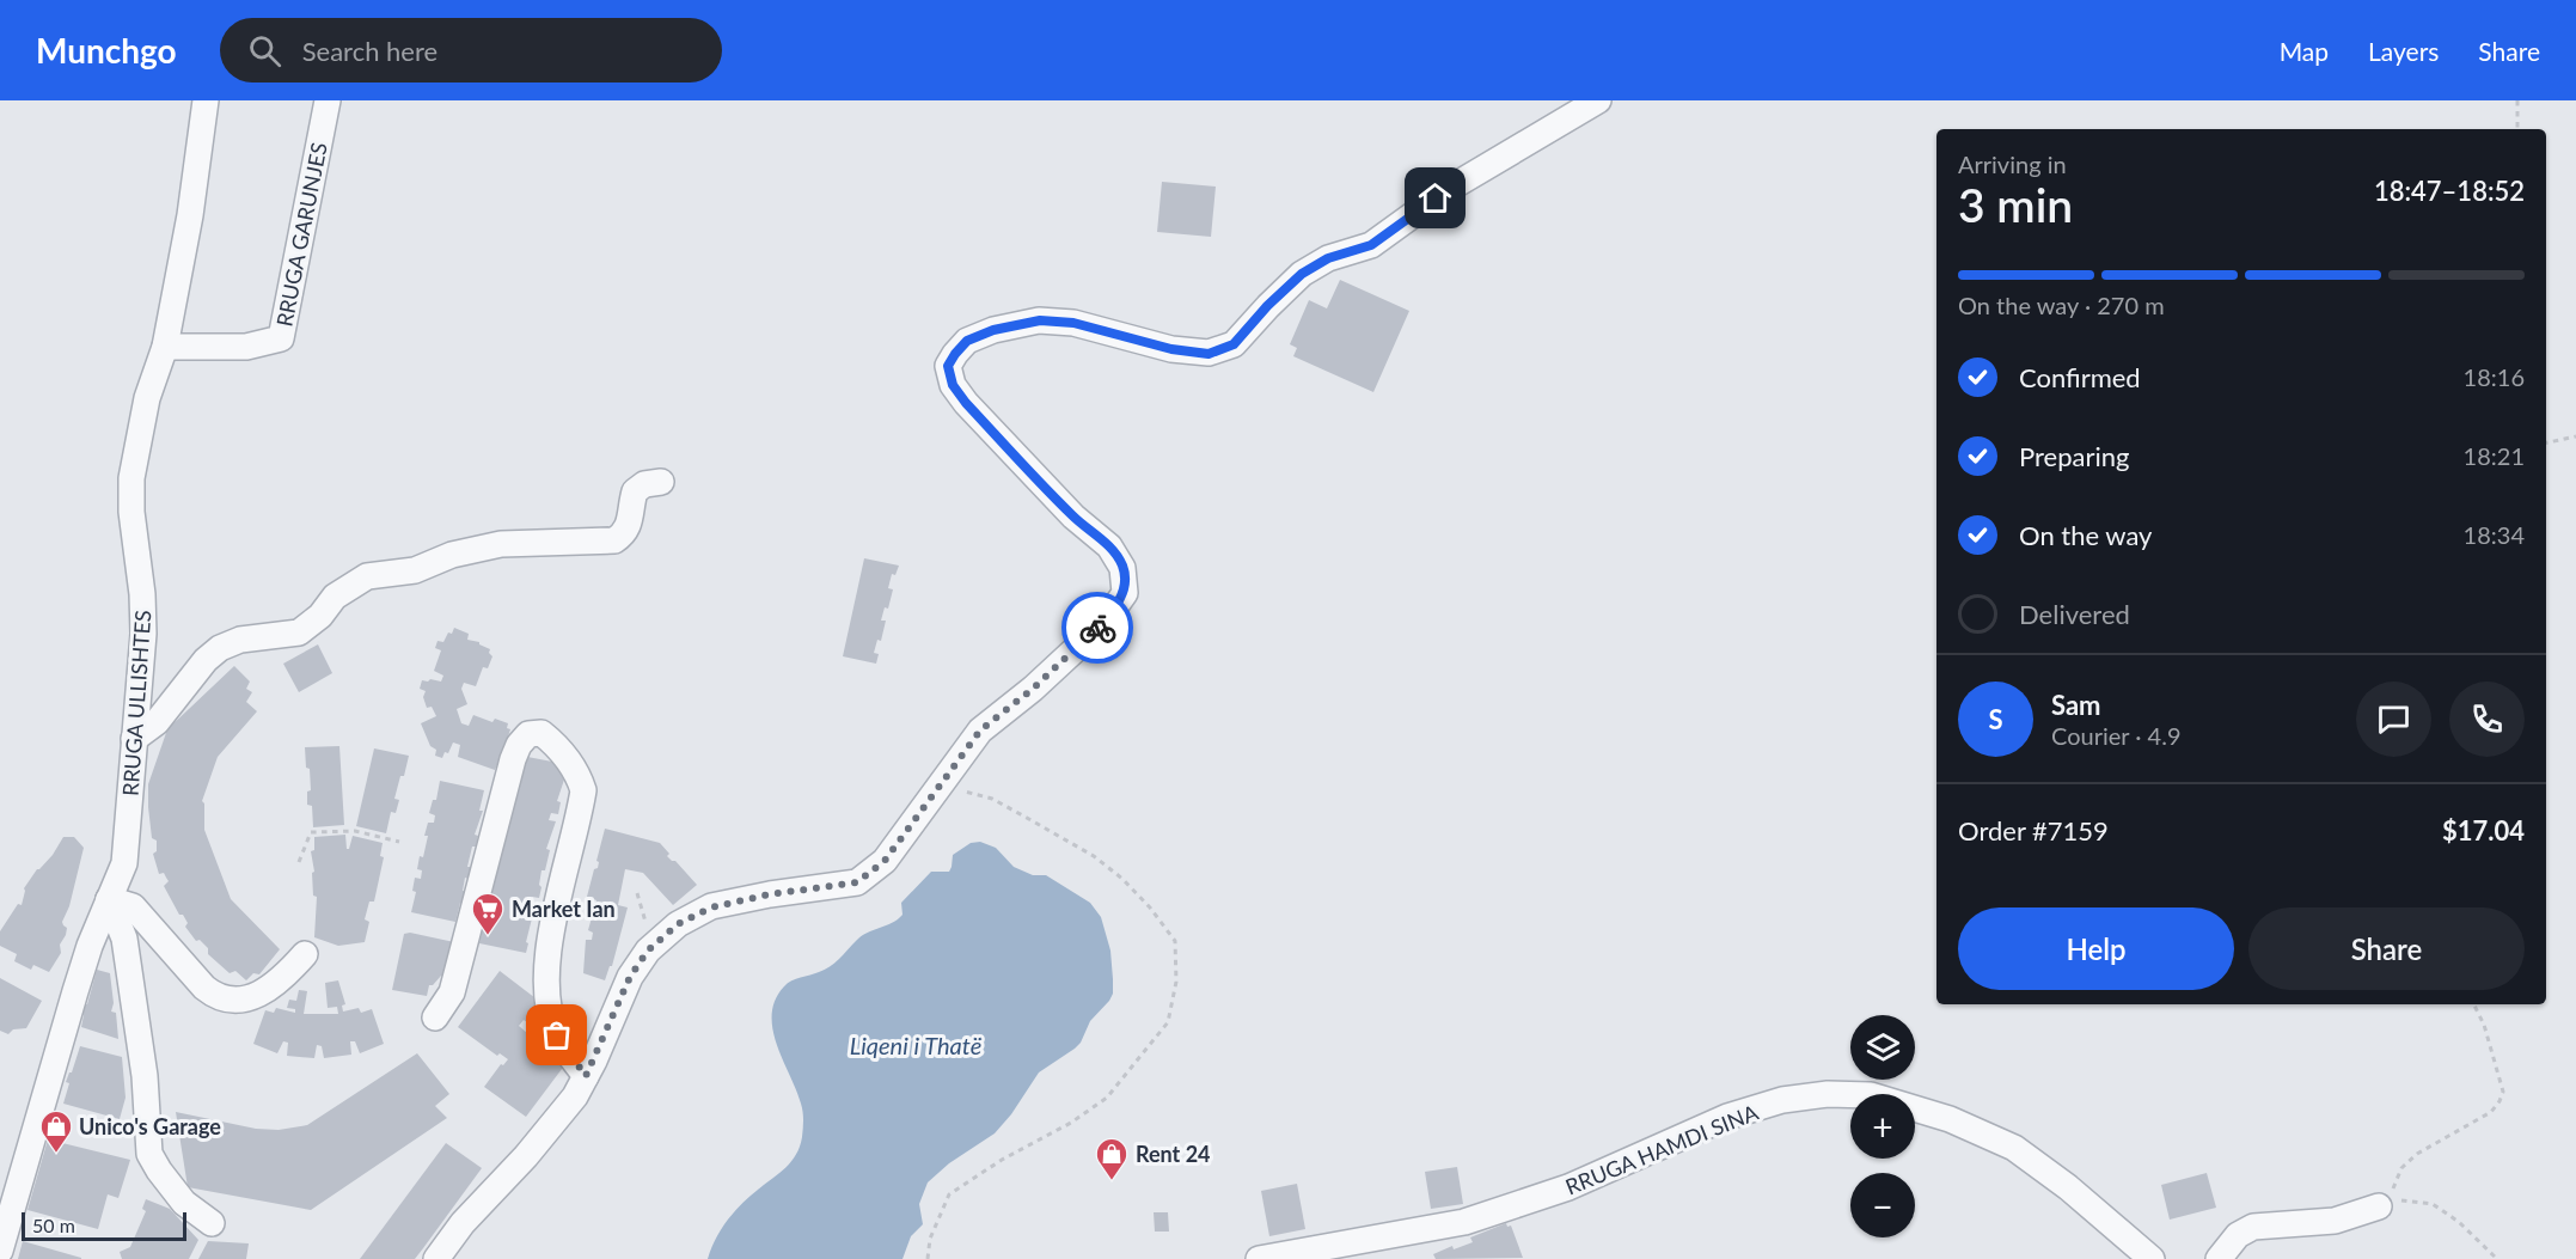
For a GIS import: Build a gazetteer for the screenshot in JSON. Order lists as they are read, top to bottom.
{
  "streets": {
    "street": ["RRUGA GARUNJES", "RRUGA ULLISHTES", "RRUGA HAMDI SINA"]
  },
  "crossings": [
    ["RRUGA GARUNJES", "RRUGA ULLISHTES"]
  ],
  "water": ["Liqeni i Thatë"],
  "places": {
    "supermarket": ["Market Ian"],
    "shop": ["Unico's Garage", "Rent 24"]
  },
  "scale_bar": "50 m",
  "page": {
    "header": "Munchgo",
    "search": "Search here",
    "nav": ["Map", "Layers", "Share"],
    "heading": ["3 min", "Arriving in", "18:47–18:52"],
    "panel": [
      "Sam",
      "Courier · 4.9",
      "Order #7159",
      "$17.04"
    ],
    "bar": "On the way · 270 m",
    "list": [
      ["Confirmed", "18:16"],
      ["Preparing", "18:21"],
      ["On the way", "18:34"],
      "Delivered"
    ],
    "round": "S",
    "buttons": ["Help", "Share"],
    "map_buttons": ["+", "−"],
    "scale": "50 m"
  }
}
